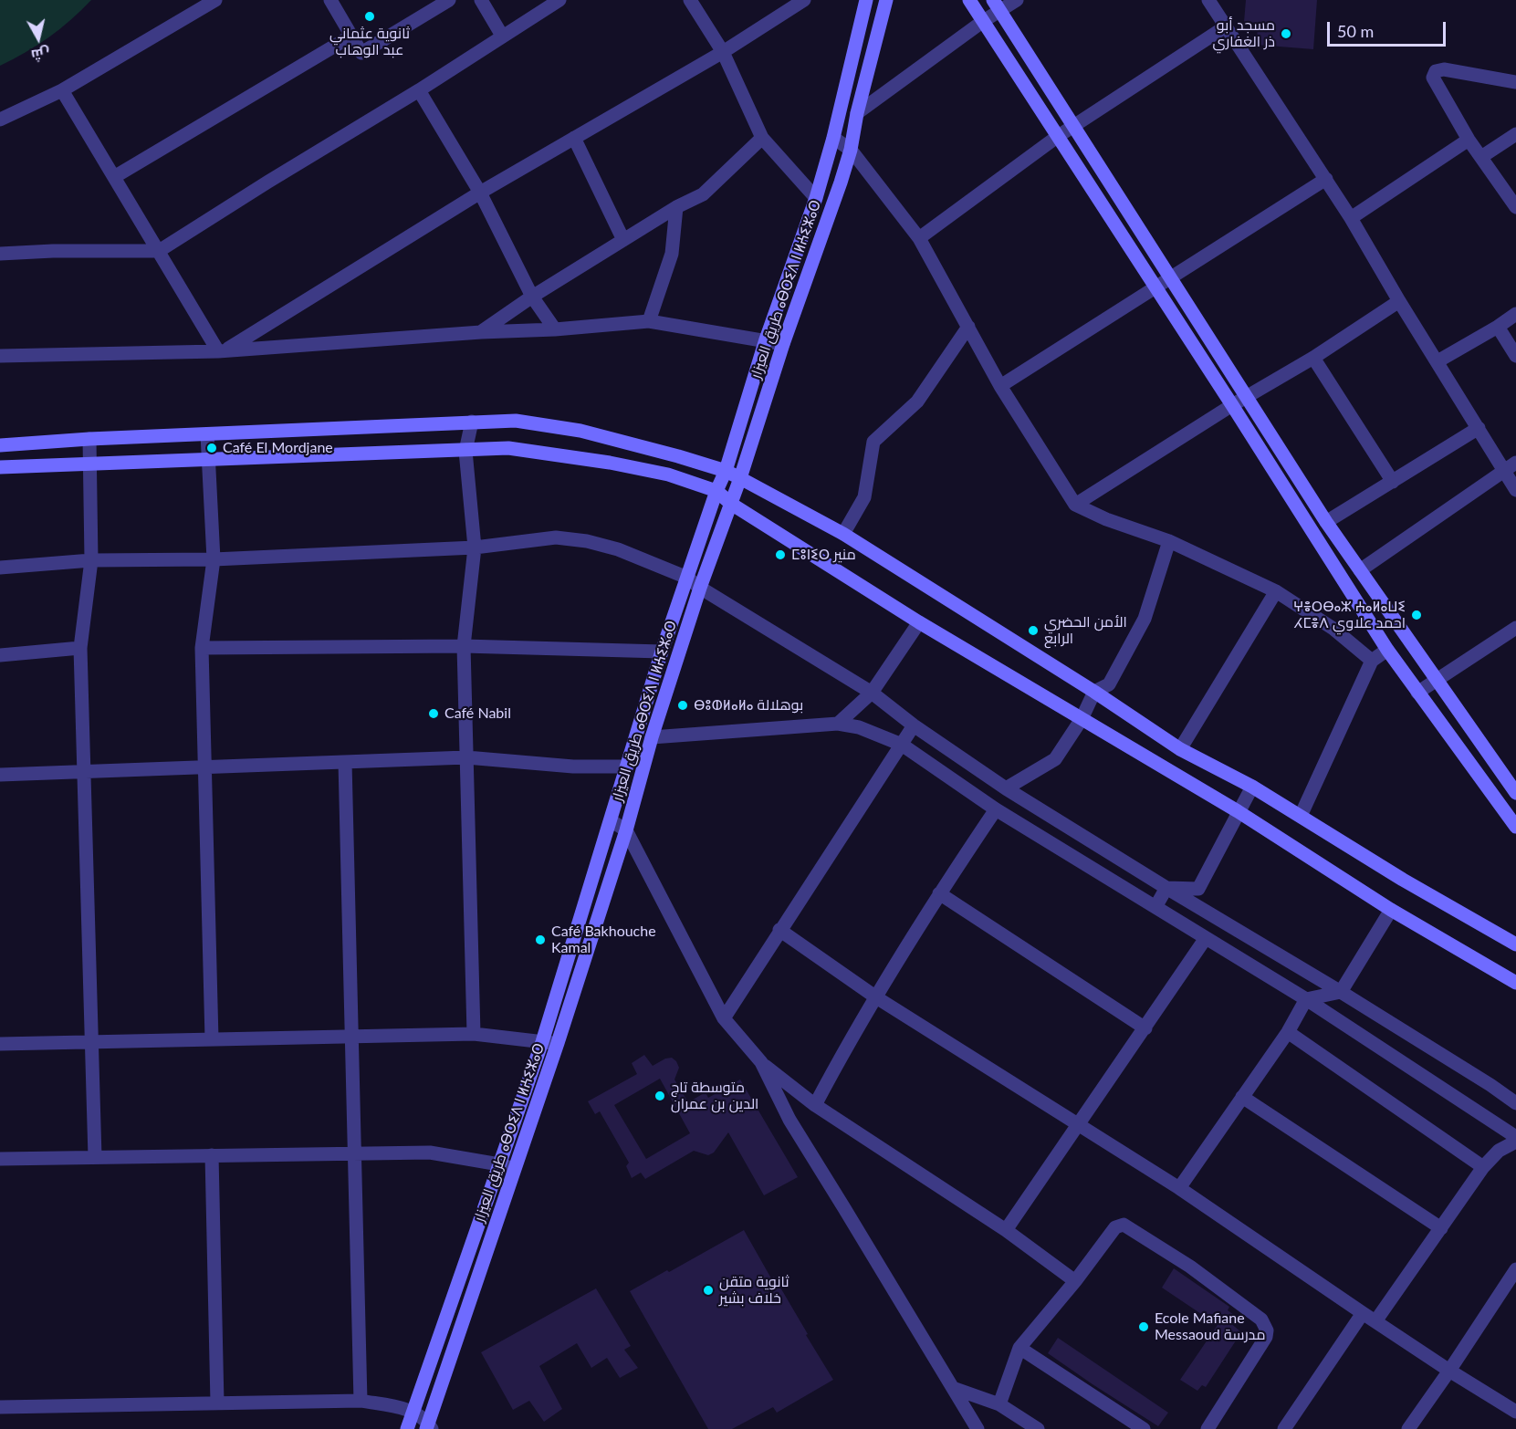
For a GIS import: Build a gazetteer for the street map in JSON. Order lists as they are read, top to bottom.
{
  "streets": {
    "main road": ["طريق العيزار ⴰⴱⵔⵉⴷ ⵏ ⵍⵄⵉⵣⴰⵔ"]
  },
  "places": [
    "ثانوية عثماني عبد الوهاب",
    "مسجد أبو ذر الغفاري",
    "Café El Mordjane",
    "ⵎⵓⵏⵉⵔ منير",
    "ⵖⴻⵔⴱⴰⵣ ⵄⴰⵍⴰⵡⵉ ⵃⵎⴻⴷ احمد علاوي",
    "الأمن الحضري الرابع",
    "ⴱⵓⵀⵍⴰⵍⴰ بوهلالة",
    "Café Nabil",
    "Café Bakhouche Kamal",
    "متوسطة تاج الدين بن عمران",
    "ثانوية متقن خلاف بشير",
    "Ecole Mafiane Messaoud مدرسة"
  ],
  "scale_bar": "50 m",
  "north": "bottom"
}
